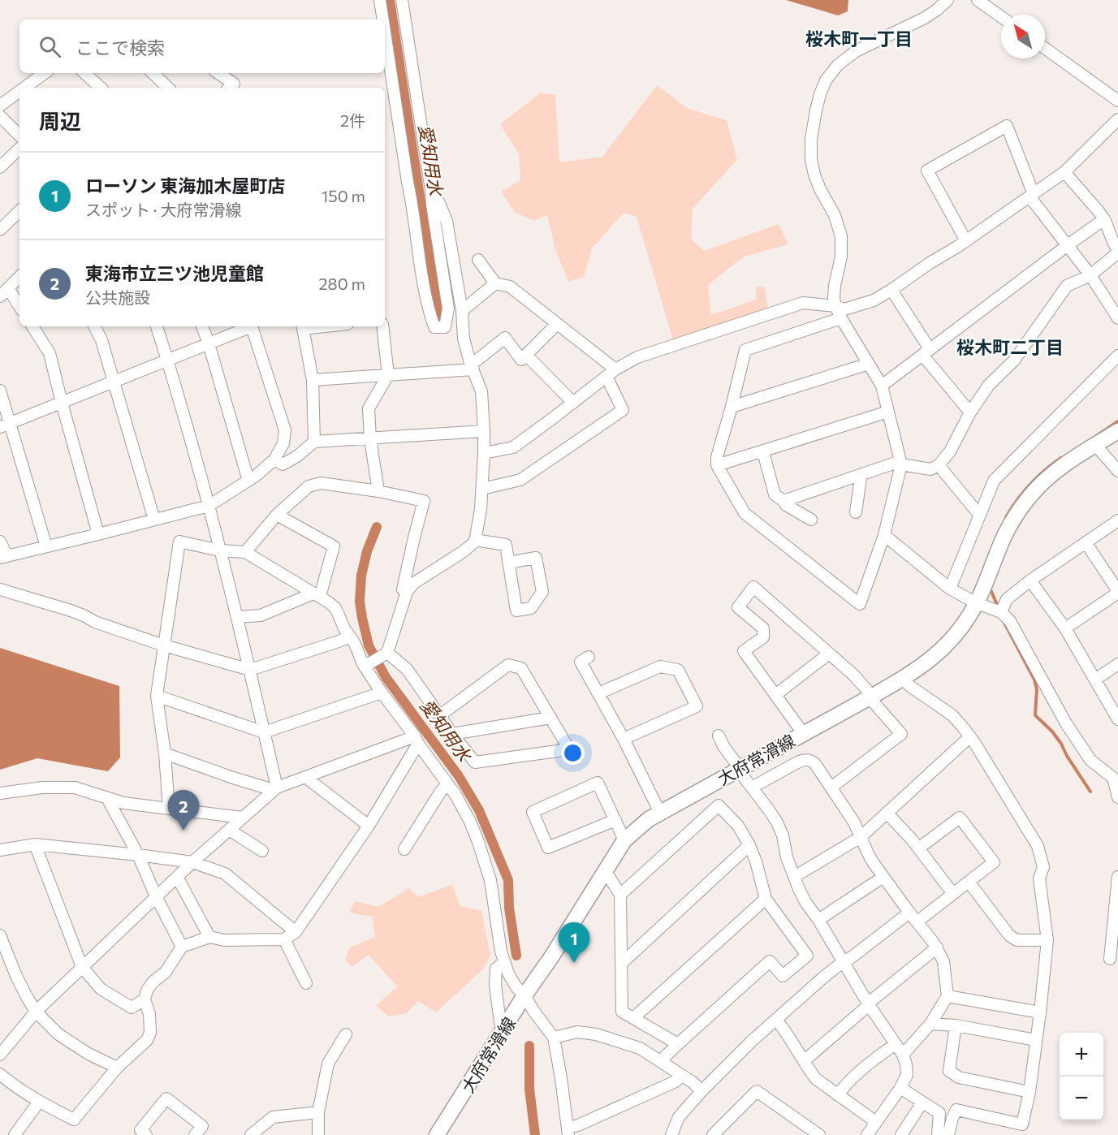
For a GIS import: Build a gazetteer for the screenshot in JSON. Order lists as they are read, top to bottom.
{
  "streets": {
    "main road": ["大府常滑線"]
  },
  "districts": ["桜木町一丁目", "桜木町二丁目"],
  "water": ["愛知用水"],
  "north": "top left",
  "page": {
    "search": "ここで検索",
    "heading": ["周辺", "2件"],
    "list": [
      {
        "mark": "1",
        "name": "ローソン 東海加木屋町店",
        "note": "スポット · 大府常滑線",
        "value": "150 m"
      },
      {
        "mark": "2",
        "name": "東海市立三ツ池児童館",
        "note": "公共施設",
        "value": "280 m"
      }
    ],
    "pins": ["2", "1"],
    "map_buttons": ["+", "−"]
  }
}
